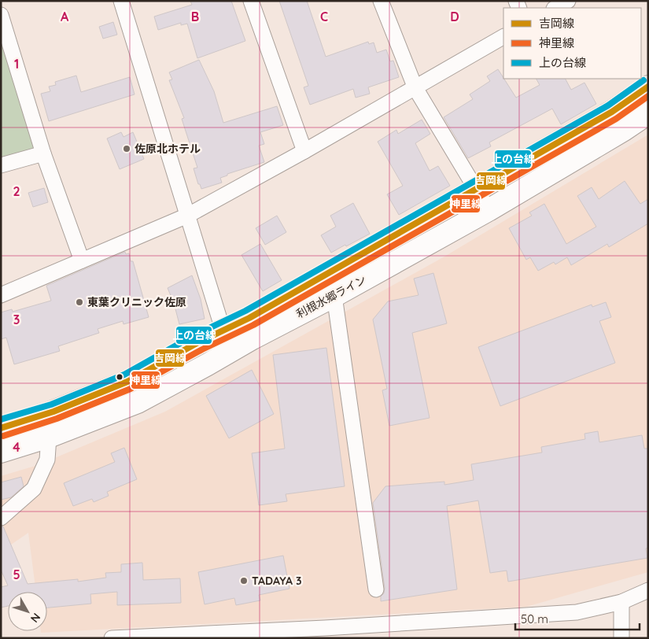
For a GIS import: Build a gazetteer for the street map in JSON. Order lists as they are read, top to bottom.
{
  "streets": {
    "highway": ["利根水郷ライン"]
  },
  "places": ["佐原北ホテル", "東葉クリニック佐原", "TADAYA 3"],
  "lines": ["transit line 上の台線", "transit line 吉岡線", "transit line 神里線"],
  "legend": ["吉岡線", "神里線", "上の台線"],
  "scale_bar": "50 m",
  "north": "bottom right",
  "grid": {
    "columns": [
      "A",
      "B",
      "C",
      "D"
    ],
    "rows": [
      "1",
      "2",
      "3",
      "4",
      "5"
    ]
  }
}
